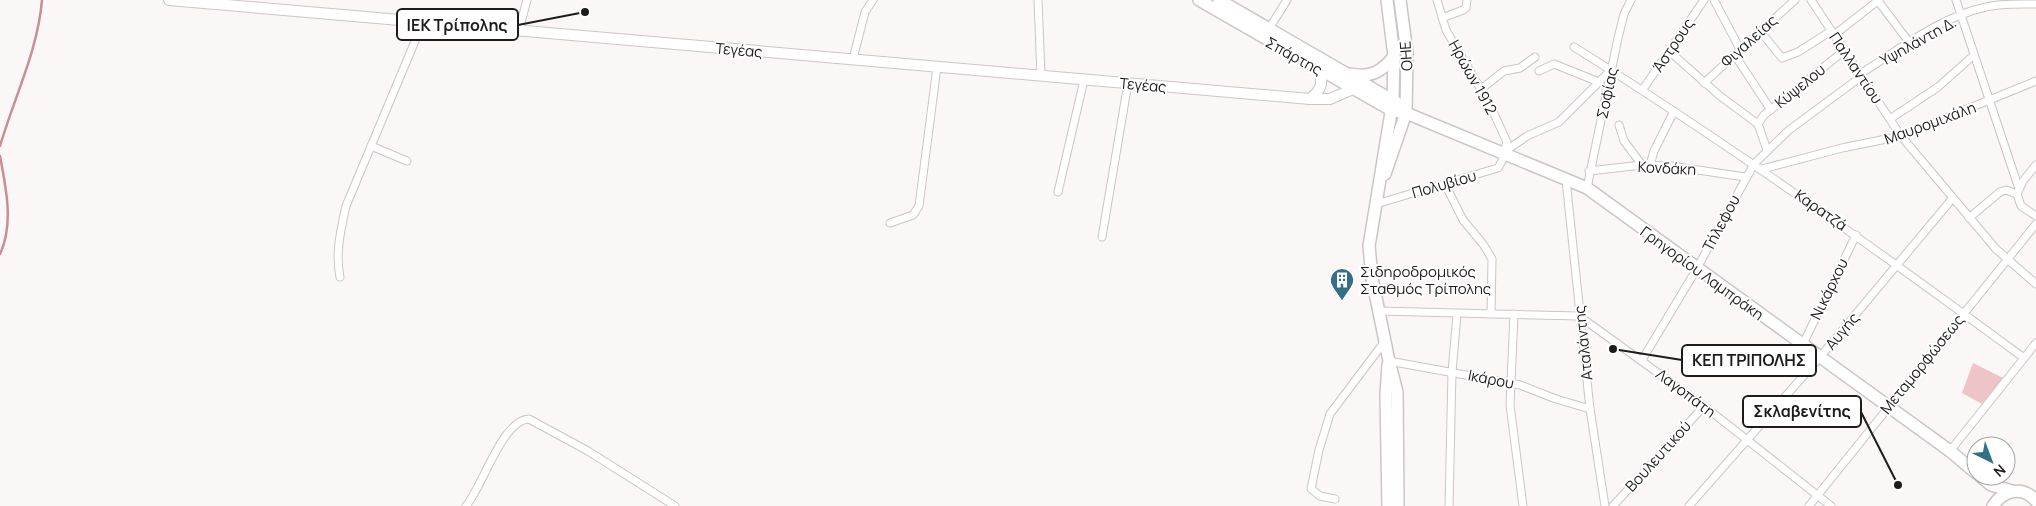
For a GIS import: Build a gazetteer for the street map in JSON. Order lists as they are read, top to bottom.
{
  "streets": {
    "main road": [
      "Τεγέας",
      "Σπάρτης",
      "ΟΗΕ",
      "Γρηγορίου Λαμπράκη"
    ],
    "street": [
      "Φιγαλείας",
      "Υψηλάντη Δ.",
      "Άστρους",
      "Παλλαντίου",
      "Ηρώων 1912",
      "Κύψελου",
      "Σοφίας",
      "Μαυρομιχάλη",
      "Κονδάκη",
      "Πολυβίου",
      "Καρατζά",
      "Τήλεφου",
      "Νικάρχου",
      "Αυγής",
      "Αταλάντης",
      "Μεταμορφώσεως",
      "Ικάρου",
      "Λαγοπάτη",
      "Βουλευτικού"
    ]
  },
  "crossings": [
    ["Υψηλάντη Δ.", "Παλλαντίου"],
    ["Υψηλάντη Δ.", "Καρατζά"],
    ["Υψηλάντη Δ.", "Τήλεφου"],
    ["Άστρους", "Καρατζά"],
    ["Τεγέας", "Σπάρτης"],
    ["Σπάρτης", "ΟΗΕ"],
    ["ΟΗΕ", "Πολυβίου"],
    ["ΟΗΕ", "Γρηγορίου Λαμπράκη"],
    ["Παλλαντίου", "Κύψελου"],
    ["Παλλαντίου", "Μαυρομιχάλη"],
    ["Παλλαντίου", "Αυγής"],
    ["Παλλαντίου", "Μεταμορφώσεως"],
    ["Ηρώων 1912", "Πολυβίου"],
    ["Ηρώων 1912", "Γρηγορίου Λαμπράκη"],
    ["Σοφίας", "Κονδάκη"],
    ["Σοφίας", "Καρατζά"],
    ["Σοφίας", "Γρηγορίου Λαμπράκη"],
    ["Μαυρομιχάλη", "Καρατζά"],
    ["Κονδάκη", "Τήλεφου"],
    ["Πολυβίου", "Γρηγορίου Λαμπράκη"],
    ["Καρατζά", "Τήλεφου"],
    ["Καρατζά", "Νικάρχου"],
    ["Καρατζά", "Αυγής"],
    ["Καρατζά", "Μεταμορφώσεως"],
    ["Τήλεφου", "Γρηγορίου Λαμπράκη"],
    ["Τήλεφου", "Λαγοπάτη"],
    ["Γρηγορίου Λαμπράκη", "Νικάρχου"],
    ["Γρηγορίου Λαμπράκη", "Αυγής"],
    ["Γρηγορίου Λαμπράκη", "Αταλάντης"],
    ["Γρηγορίου Λαμπράκη", "Μεταμορφώσεως"],
    ["Αυγής", "Λαγοπάτη"],
    ["Αταλάντης", "Ικάρου"],
    ["Αταλάντης", "Λαγοπάτη"],
    ["Μεταμορφώσεως", "Λαγοπάτη"],
    ["Λαγοπάτη", "Βουλευτικού"]
  ],
  "places": {
    "other": ["ΙΕΚ Τρίπολης", "ΚΕΠ ΤΡΙΠΟΛΗΣ", "Σκλαβενίτης"],
    "building": ["Σιδηροδρομικός Σταθμός Τρίπολης"]
  },
  "north": "bottom right"
}
